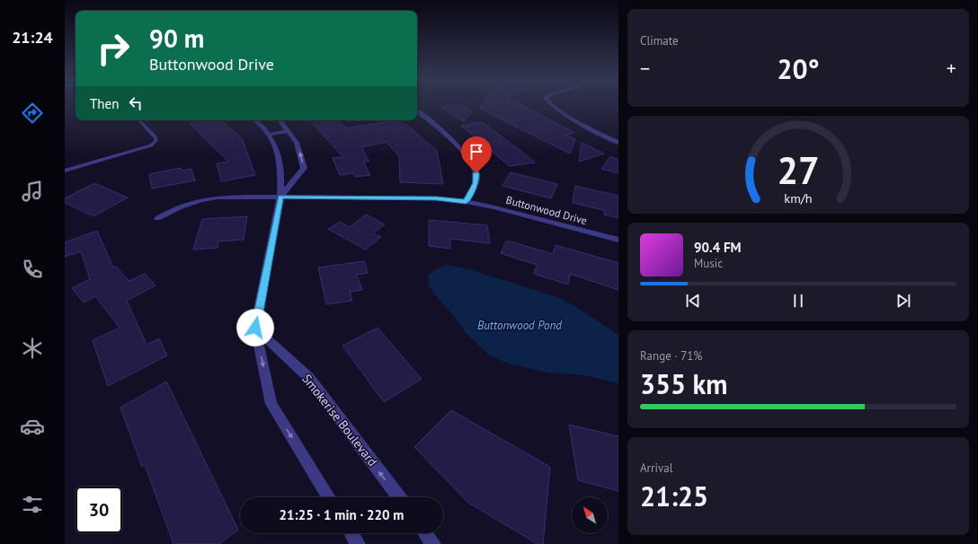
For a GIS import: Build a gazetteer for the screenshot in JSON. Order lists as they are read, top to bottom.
{
  "streets": {
    "street": ["Buttonwood Drive", "Smokerise Boulevard"]
  },
  "water": ["Buttonwood Pond"],
  "north": "top left",
  "page": {
    "tabs": "21:24",
    "tile": [
      "Climate",
      ["Range · 71%", "355 km"],
      ["Arrival", "21:25"]
    ],
    "turn": ["90 m", "Buttonwood Drive"],
    "heat": ["−", "20°", "+"],
    "then": "Then",
    "song": ["90.4 FM", "Music"],
    "limit": "30",
    "trip": "21:25 · 1 min · 220 m",
    "gauge": ["27", "km/h"]
  }
}
